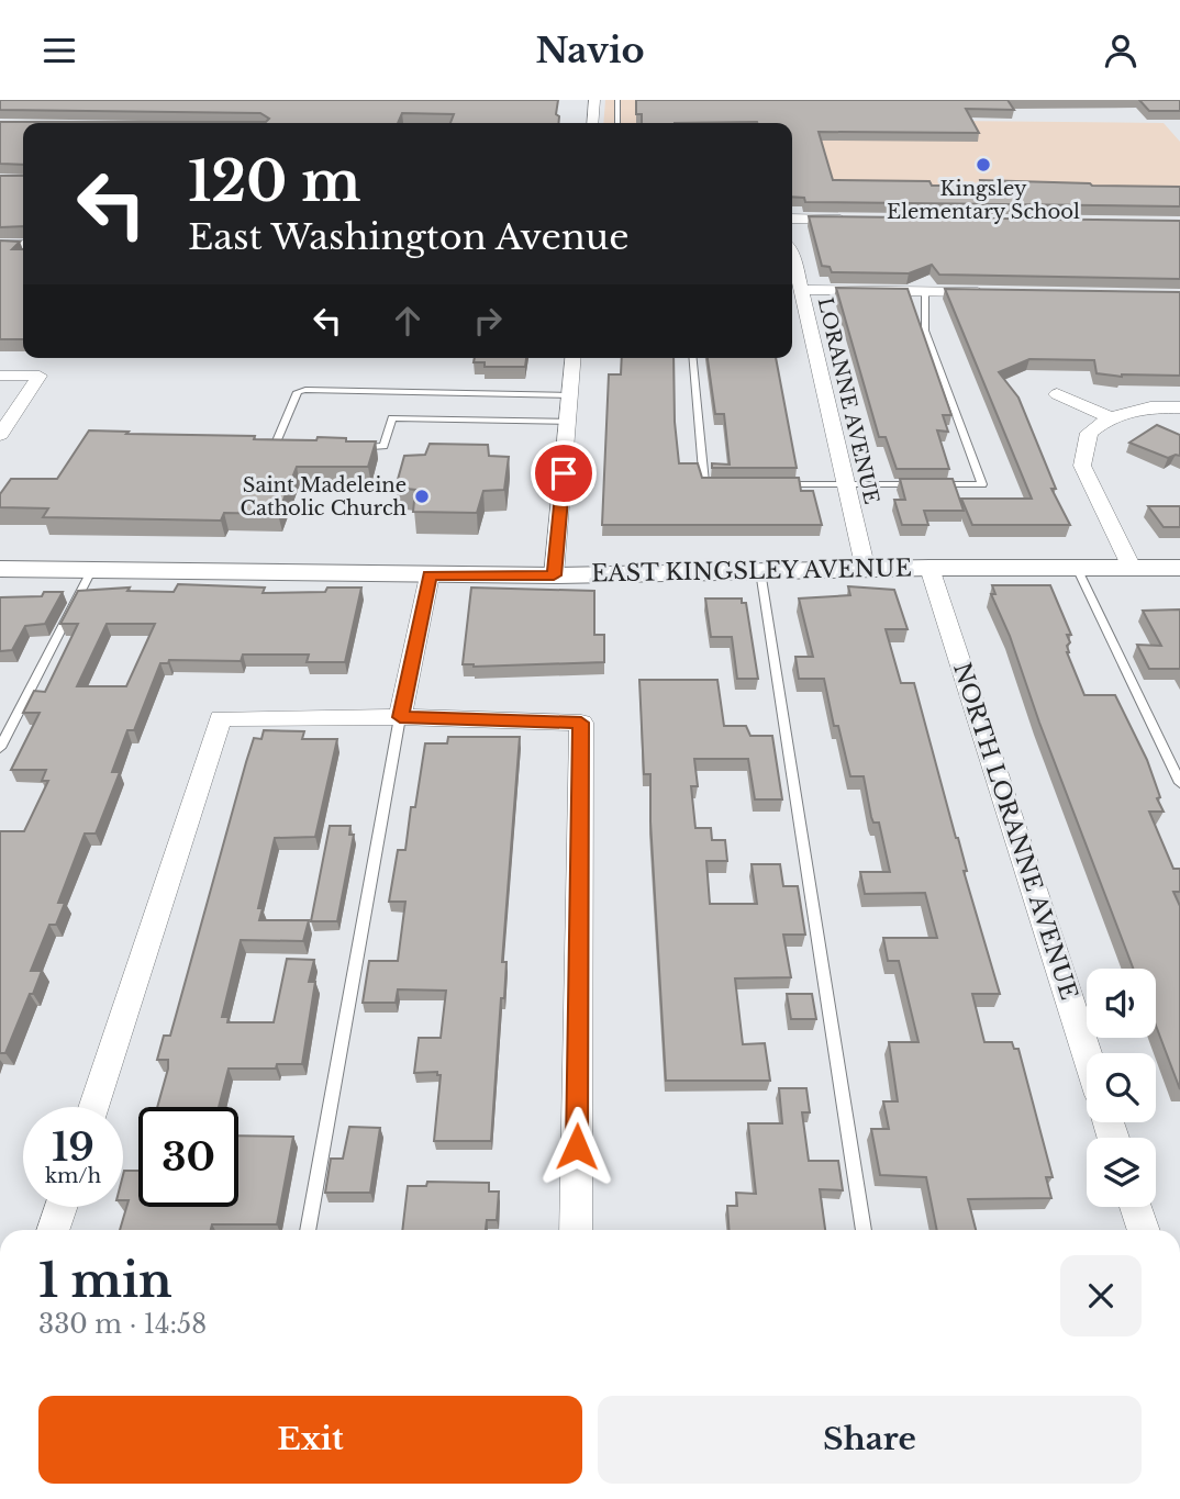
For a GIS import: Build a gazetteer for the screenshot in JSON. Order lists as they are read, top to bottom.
{
  "streets": {
    "street": ["LORANNE AVENUE", "EAST KINGSLEY AVENUE", "NORTH LORANNE AVENUE"]
  },
  "crossings": [
    ["LORANNE AVENUE", "EAST KINGSLEY AVENUE"],
    ["EAST KINGSLEY AVENUE", "NORTH LORANNE AVENUE"]
  ],
  "places": ["Kingsley Elementary School", "Saint Madeleine Catholic Church"],
  "page": {
    "header": "Navio",
    "turn": ["120 m", "East Washington Avenue"],
    "speed": "19 km/h",
    "limit": "30",
    "heading": ["1 min", "330 m · 14:58"],
    "buttons": ["Exit", "Share"]
  }
}
